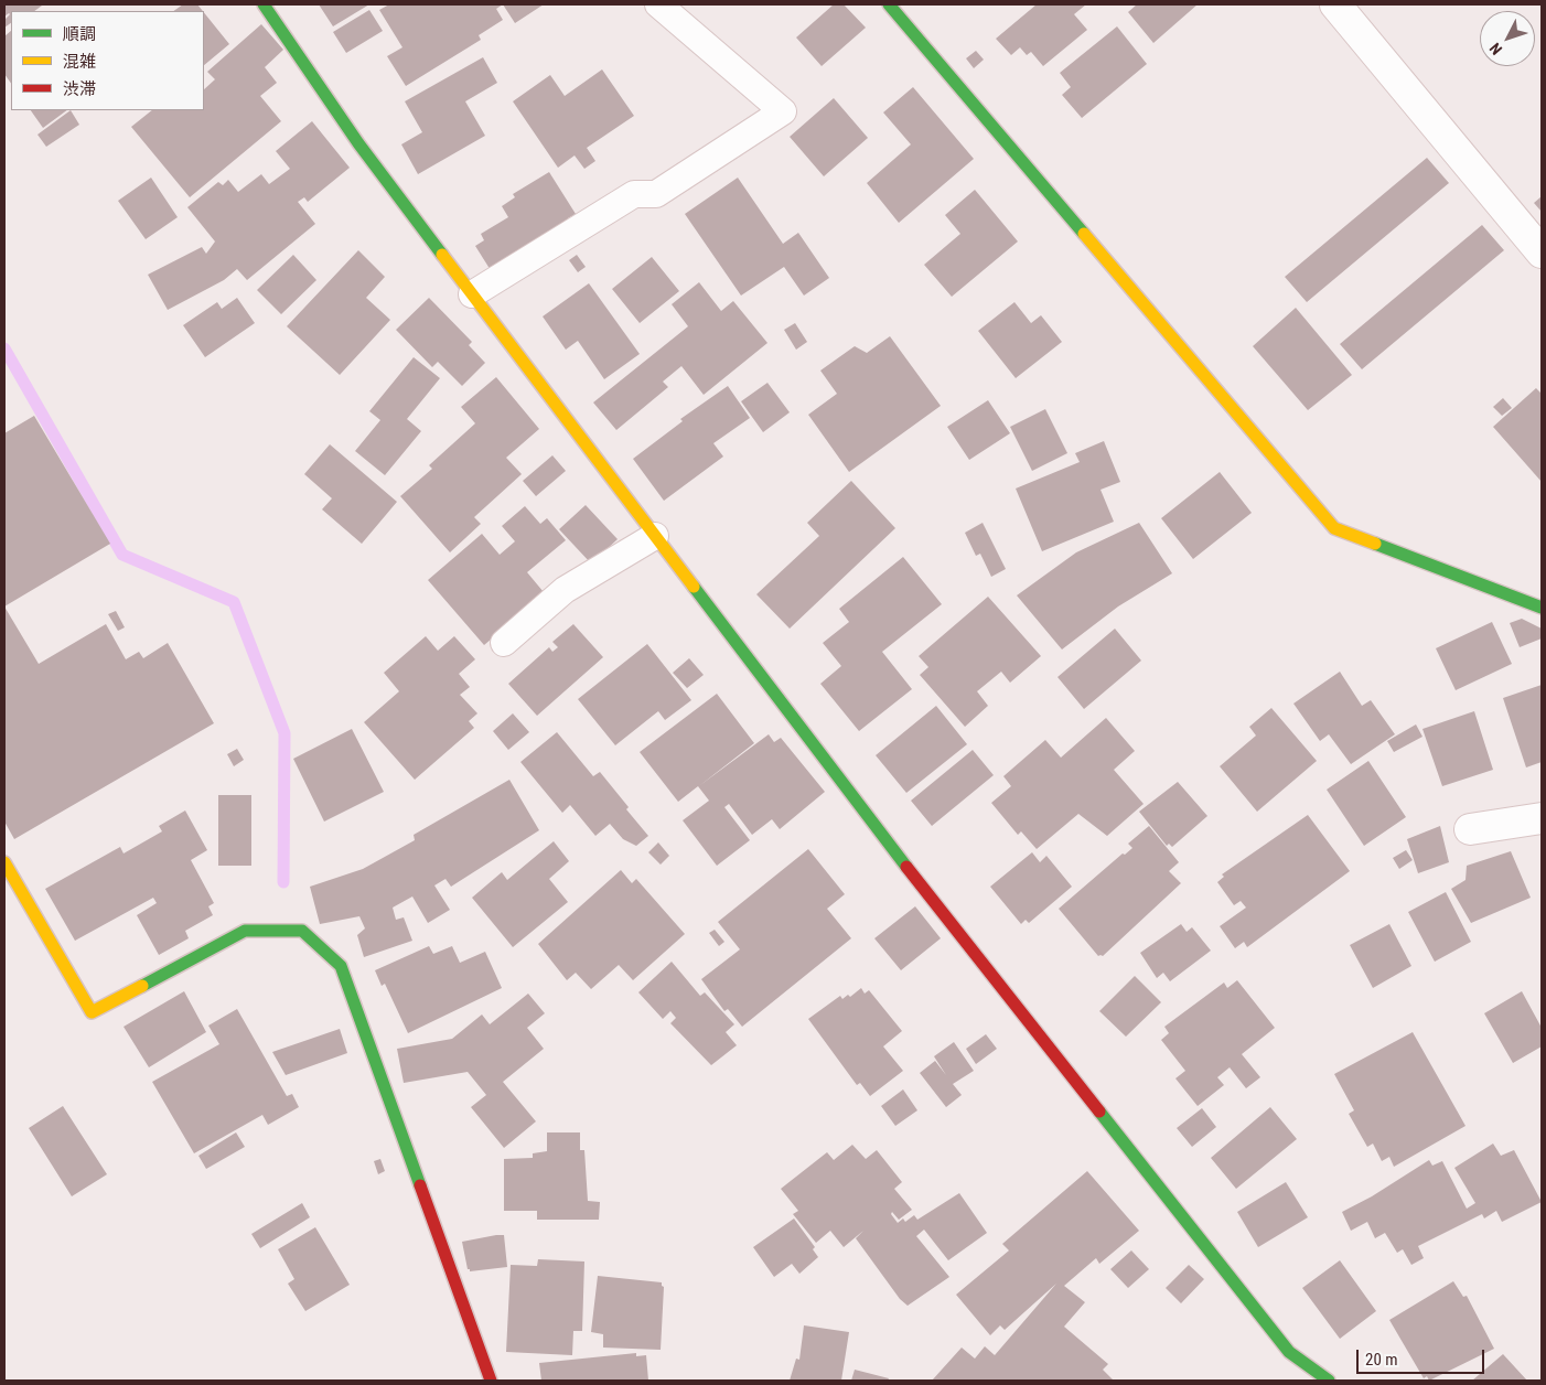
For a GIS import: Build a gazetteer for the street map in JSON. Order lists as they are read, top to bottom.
{
  "legend": ["順調", "混雑", "渋滞"],
  "scale_bar": "20 m",
  "north": "bottom left"
}
